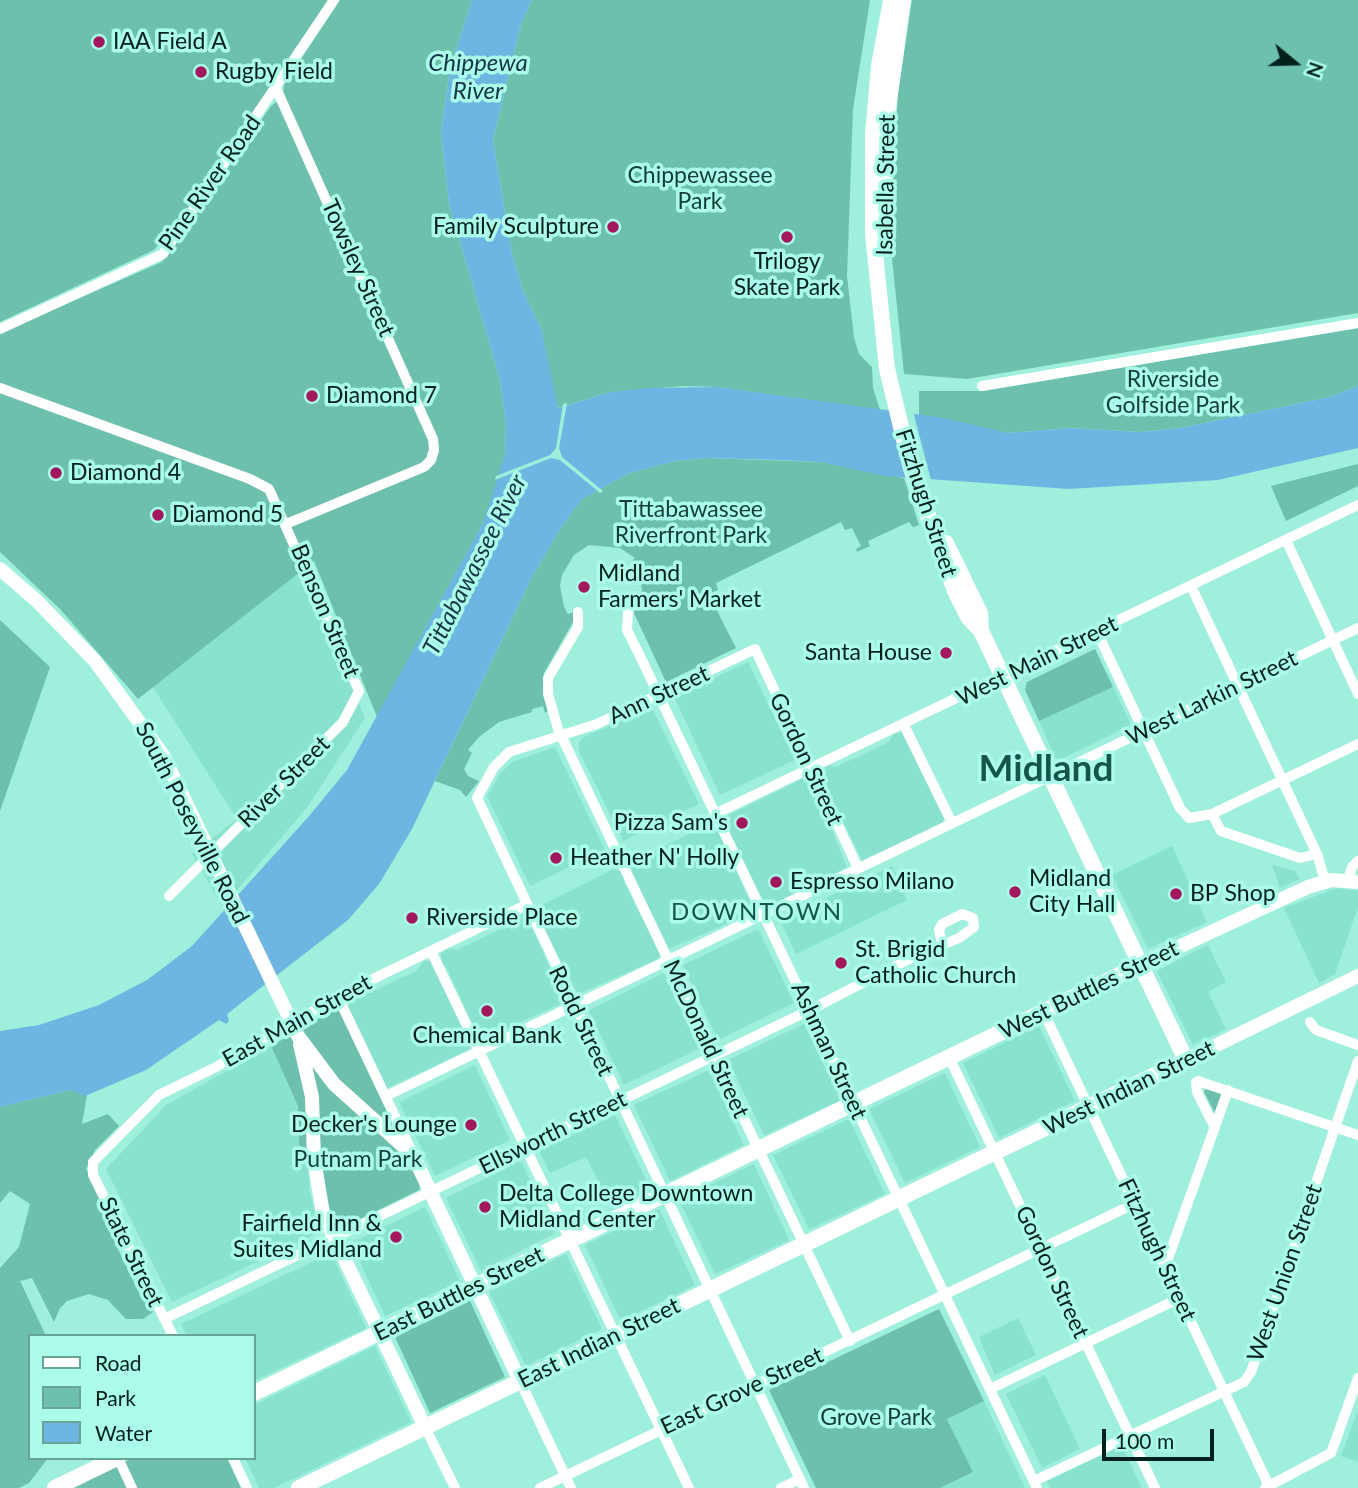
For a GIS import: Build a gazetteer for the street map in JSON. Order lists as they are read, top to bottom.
{
  "streets": {
    "highway": [
      "Isabella Street",
      "Fitzhugh Street",
      "West Buttles Street",
      "West Indian Street",
      "East Buttles Street",
      "East Indian Street"
    ],
    "main road": ["South Poseyville Road"],
    "street": [
      "Pine River Road",
      "Towsley Street",
      "Benson Street",
      "West Main Street",
      "Ann Street",
      "West Larkin Street",
      "Gordon Street",
      "River Street",
      "East Main Street",
      "Rodd Street",
      "McDonald Street",
      "Ashman Street",
      "Ellsworth Street",
      "State Street",
      "West Union Street",
      "East Grove Street"
    ]
  },
  "crossings": [
    ["Pine River Road", "Towsley Street"],
    ["Isabella Street", "Fitzhugh Street"],
    ["Towsley Street", "Benson Street"],
    ["Fitzhugh Street", "West Main Street"],
    ["Fitzhugh Street", "West Larkin Street"],
    ["Fitzhugh Street", "West Buttles Street"],
    ["Fitzhugh Street", "West Indian Street"],
    ["Fitzhugh Street", "West Union Street"],
    ["Fitzhugh Street", "East Grove Street"],
    ["Benson Street", "River Street"],
    ["West Main Street", "Gordon Street"],
    ["West Main Street", "Ashman Street"],
    ["Ann Street", "Gordon Street"],
    ["Ann Street", "Rodd Street"],
    ["Ann Street", "McDonald Street"],
    ["Ann Street", "Ashman Street"],
    ["West Larkin Street", "Gordon Street"],
    ["West Larkin Street", "Rodd Street"],
    ["West Larkin Street", "McDonald Street"],
    ["West Larkin Street", "Ashman Street"],
    ["Gordon Street", "West Buttles Street"],
    ["Gordon Street", "West Indian Street"],
    ["Gordon Street", "West Union Street"],
    ["Gordon Street", "East Grove Street"],
    ["West Buttles Street", "Ashman Street"],
    ["West Buttles Street", "East Buttles Street"],
    ["East Main Street", "Rodd Street"],
    ["East Main Street", "State Street"],
    ["Rodd Street", "Ellsworth Street"],
    ["Rodd Street", "East Buttles Street"],
    ["Rodd Street", "East Indian Street"],
    ["Rodd Street", "East Grove Street"],
    ["McDonald Street", "Ellsworth Street"],
    ["McDonald Street", "East Buttles Street"],
    ["McDonald Street", "East Indian Street"],
    ["McDonald Street", "East Grove Street"],
    ["Ashman Street", "West Indian Street"],
    ["Ashman Street", "Ellsworth Street"],
    ["Ashman Street", "West Union Street"],
    ["Ashman Street", "East Buttles Street"],
    ["Ashman Street", "East Indian Street"],
    ["Ashman Street", "East Grove Street"],
    ["West Indian Street", "East Indian Street"],
    ["Ellsworth Street", "State Street"]
  ],
  "districts": ["Midland", "DOWNTOWN"],
  "water": ["Chippewa River", "Tittabawassee River"],
  "parks": [
    "Chippewassee Park",
    "Riverside Golfside Park",
    "Tittabawassee Riverfront Park",
    "Putnam Park",
    "Grove Park"
  ],
  "places": [
    "IAA Field A",
    "Rugby Field",
    "Family Sculpture",
    "Trilogy Skate Park",
    "Diamond 7",
    "Diamond 4",
    "Diamond 5",
    "Midland Farmers' Market",
    "Santa House",
    "Pizza Sam's",
    "Heather N' Holly",
    "Espresso Milano",
    "Midland City Hall",
    "BP Shop",
    "Riverside Place",
    "St. Brigid Catholic Church",
    "Chemical Bank",
    "Decker's Lounge",
    "Delta College Downtown Midland Center",
    "Fairfield Inn & Suites Midland"
  ],
  "legend": ["Road", "Park", "Water"],
  "scale_bar": "100 m",
  "north": "right"
}
